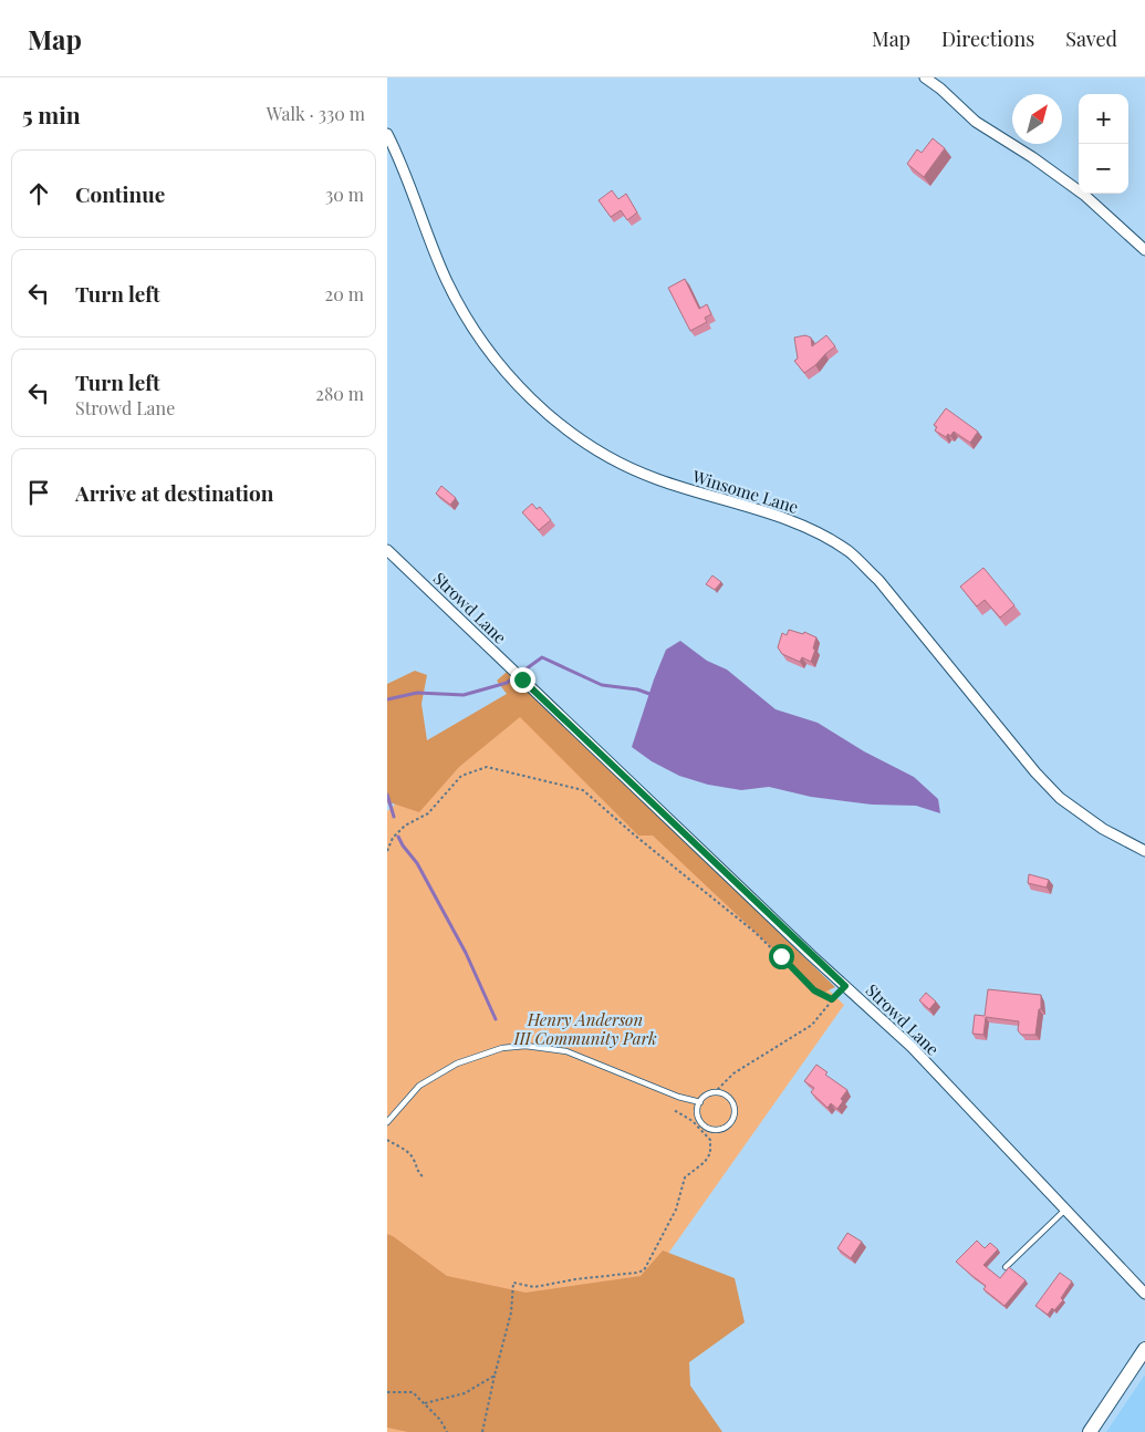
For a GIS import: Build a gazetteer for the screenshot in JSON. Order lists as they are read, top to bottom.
{
  "streets": {
    "street": ["Winsome Lane", "Strowd Lane"]
  },
  "parks": ["Henry Anderson III Community Park"],
  "north": "top right",
  "page": {
    "header": "Map",
    "nav": ["Map", "Directions", "Saved"],
    "heading": ["5 min", "Walk · 330 m"],
    "map_buttons": ["+", "−"],
    "list": [
      ["Continue", "30 m"],
      ["Turn left", "20 m"],
      ["Turn left", "Strowd Lane", "280 m"],
      "Arrive at destination"
    ]
  }
}
